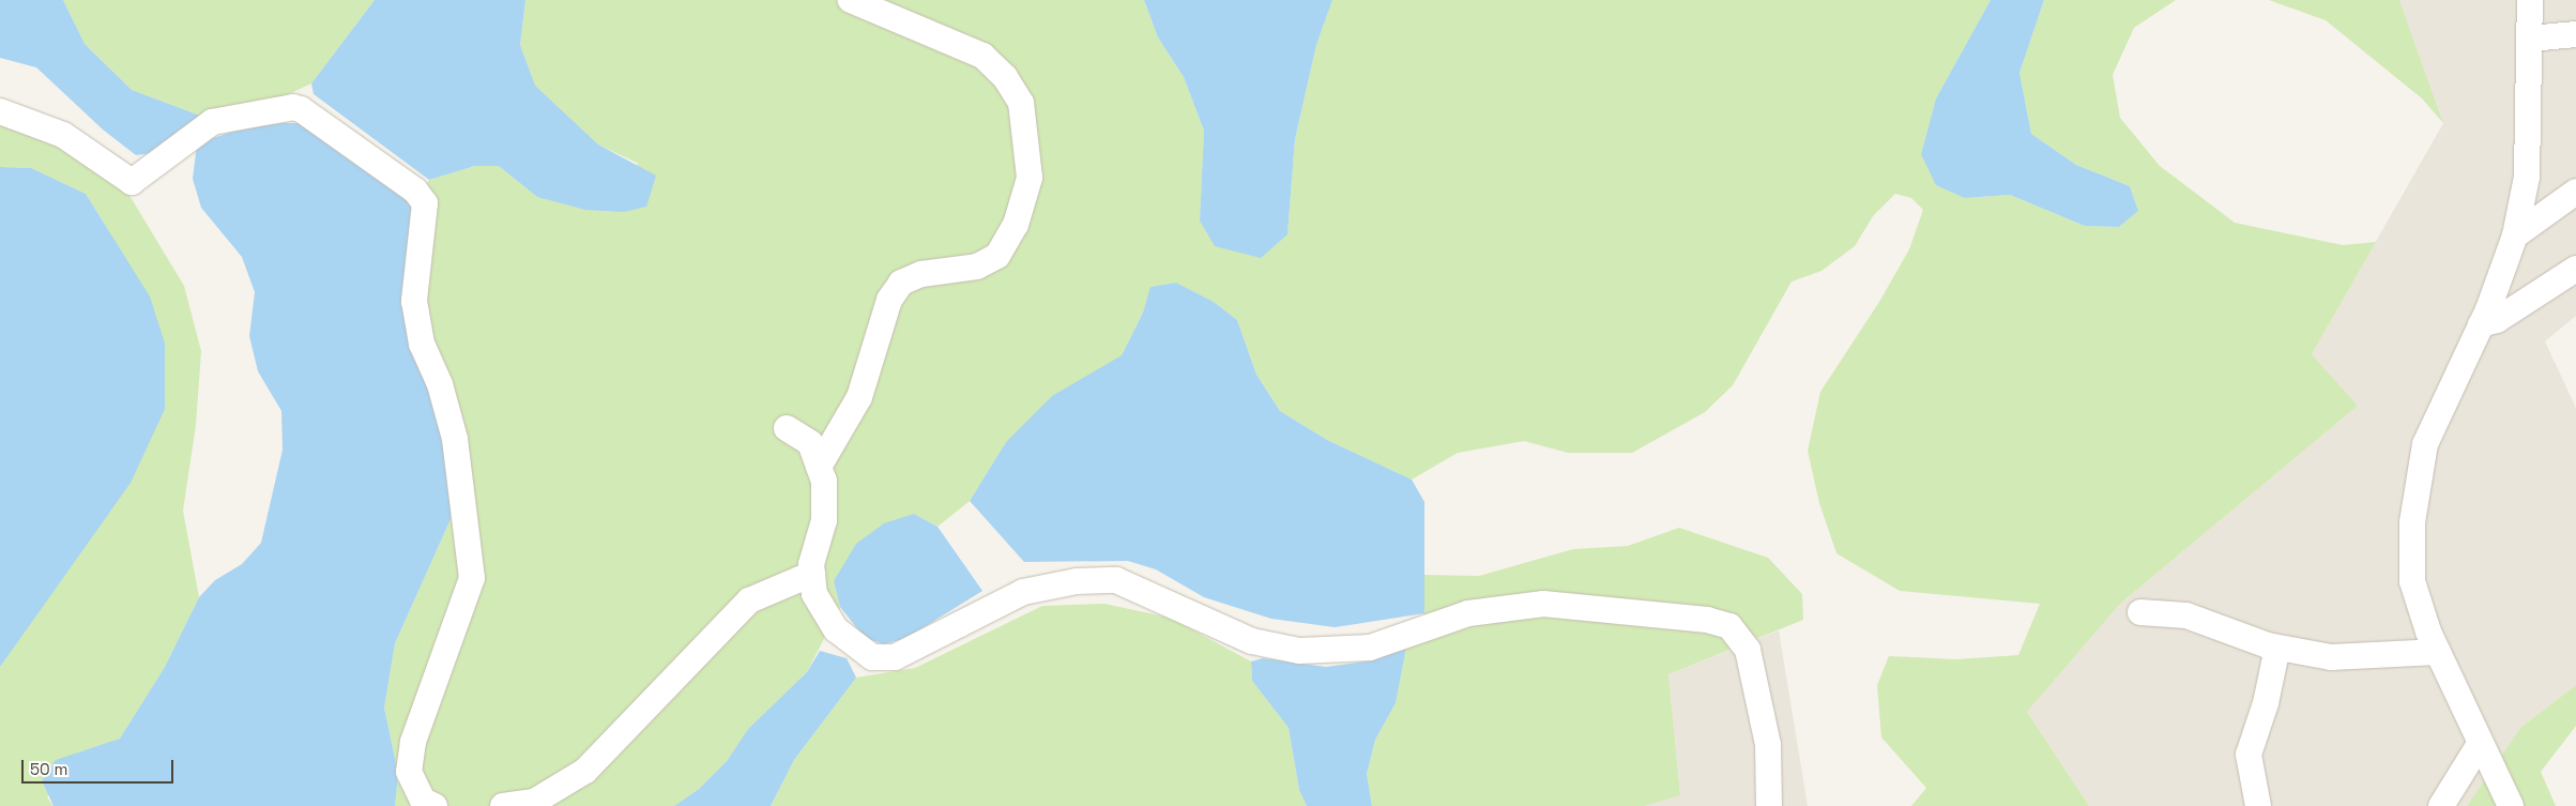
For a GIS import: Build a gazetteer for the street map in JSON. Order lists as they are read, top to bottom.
{
  "scale_bar": "50 m"
}
